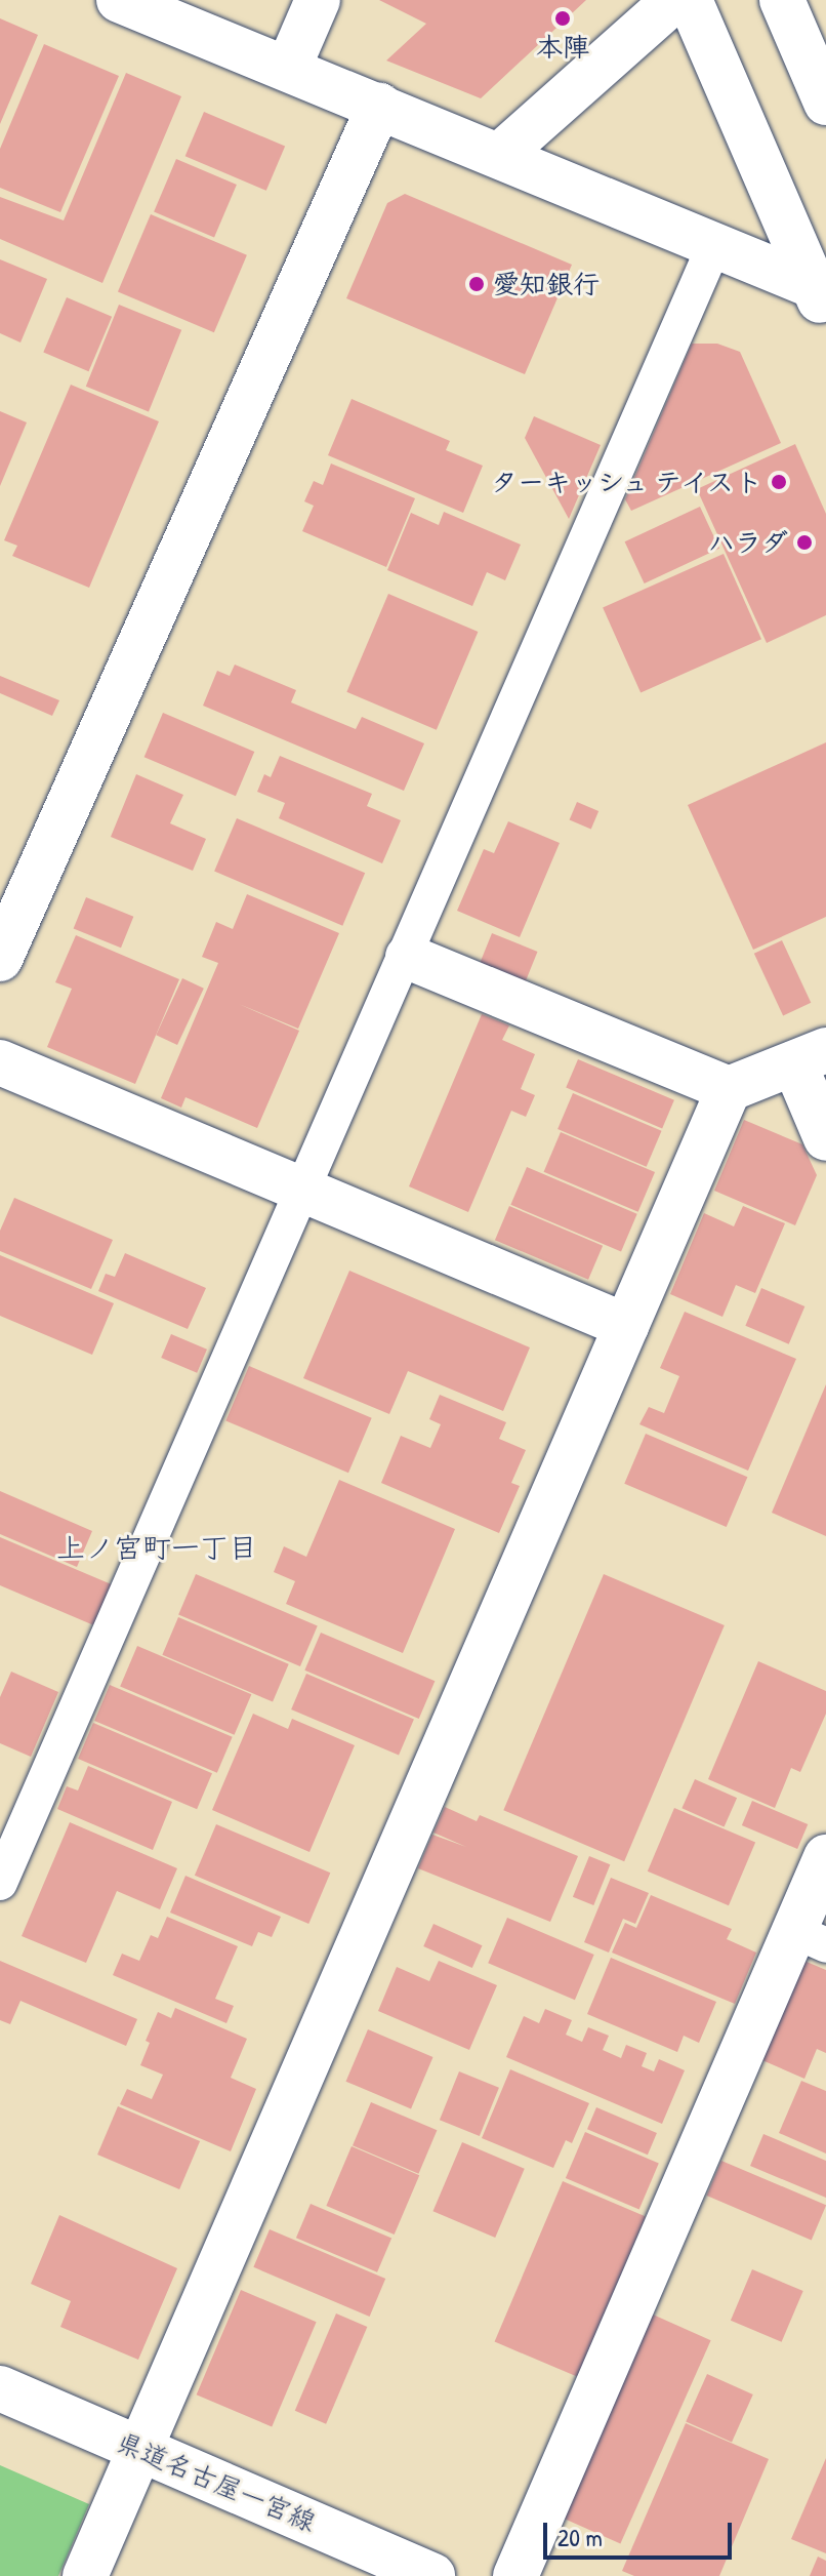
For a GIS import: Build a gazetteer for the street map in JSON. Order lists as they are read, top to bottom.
{
  "streets": {
    "street": ["県道名古屋一宮線"]
  },
  "districts": ["上ノ宮町一丁目"],
  "places": [
    "本陣",
    "愛知銀行",
    "ターキッシュ テイスト",
    "ハラダ"
  ],
  "scale_bar": "20 m"
}
